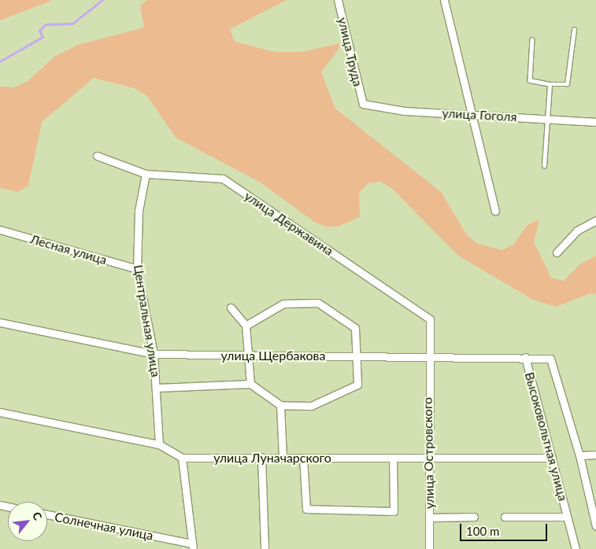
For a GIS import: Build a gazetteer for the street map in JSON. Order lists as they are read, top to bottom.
{
  "streets": {
    "street": [
      "улица Труда",
      "улица Гоголя",
      "улица Державина",
      "Лесная улица",
      "Центральная улица",
      "улица Щербакова",
      "Высоковольтная улица",
      "улица Островского",
      "улица Луначарского",
      "Солнечная улица"
    ]
  },
  "crossings": [
    ["улица Труда", "улица Гоголя"],
    ["улица Державина", "Центральная улица"],
    ["улица Державина", "улица Щербакова"],
    ["улица Державина", "улица Островского"],
    ["Лесная улица", "Центральная улица"],
    ["Центральная улица", "улица Щербакова"],
    ["улица Щербакова", "Высоковольтная улица"],
    ["улица Щербакова", "улица Островского"],
    ["Высоковольтная улица", "улица Луначарского"],
    ["улица Островского", "улица Луначарского"]
  ],
  "scale_bar": "100 m",
  "north": "top right"
}
